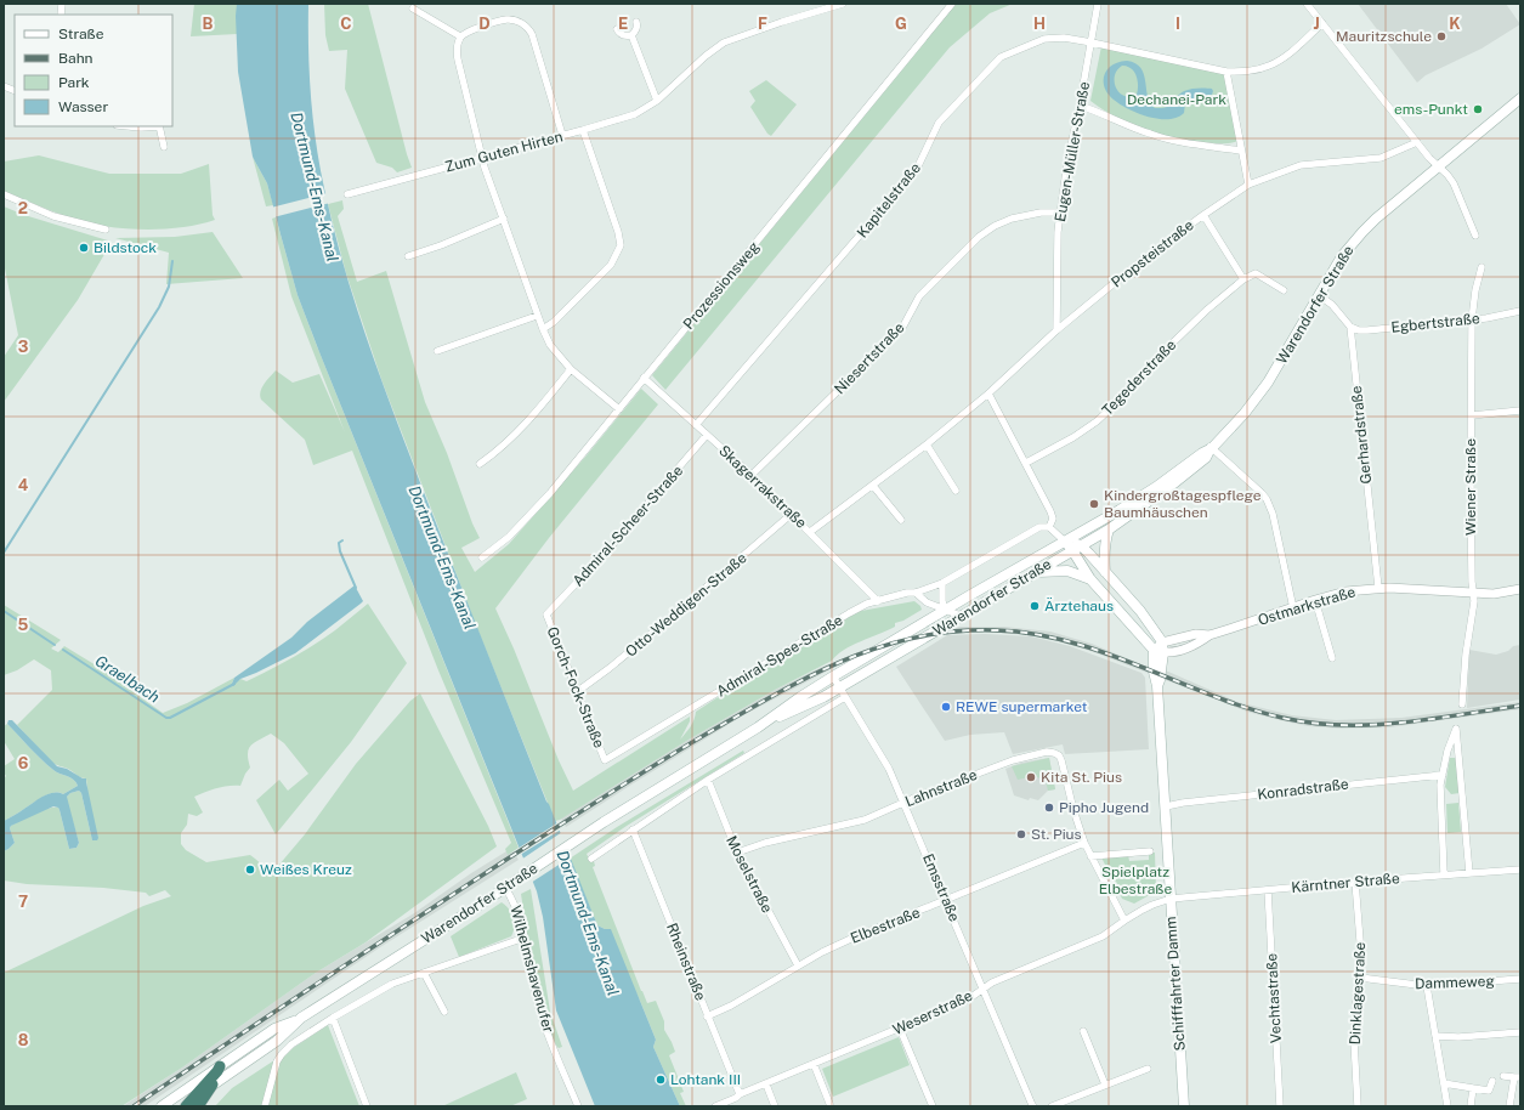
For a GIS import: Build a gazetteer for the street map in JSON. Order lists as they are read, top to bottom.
{
  "streets": {
    "main road": ["Warendorfer Straße", "Schifffahrter Damm"],
    "street": [
      "Zum Guten Hirten",
      "Eugen-Müller-Straße",
      "Kapitelstraße",
      "Propsteistraße",
      "Prozessionsweg",
      "Egbertstraße",
      "Niesertstraße",
      "Tegederstraße",
      "Gerhardstraße",
      "Skagerrakstraße",
      "Wiener Straße",
      "Admiral-Scheer-Straße",
      "Otto-Weddigen-Straße",
      "Ostmarkstraße",
      "Admiral-Spee-Straße",
      "Gorch-Fock-Straße",
      "Lahnstraße",
      "Konradstraße",
      "Moselstraße",
      "Kärntner Straße",
      "Emsstraße",
      "Elbestraße",
      "Rheinstraße",
      "Wilhelmshavenufer",
      "Dammeweg",
      "Dinklagestraße",
      "Vechtastraße",
      "Weserstraße"
    ]
  },
  "crossings": [
    ["Eugen-Müller-Straße", "Kapitelstraße"],
    ["Eugen-Müller-Straße", "Propsteistraße"],
    ["Eugen-Müller-Straße", "Niesertstraße"],
    ["Kapitelstraße", "Skagerrakstraße"],
    ["Propsteistraße", "Skagerrakstraße"],
    ["Prozessionsweg", "Skagerrakstraße"],
    ["Warendorfer Straße", "Emsstraße"],
    ["Warendorfer Straße", "Wilhelmshavenufer"],
    ["Egbertstraße", "Gerhardstraße"],
    ["Egbertstraße", "Wiener Straße"],
    ["Niesertstraße", "Skagerrakstraße"],
    ["Gerhardstraße", "Ostmarkstraße"],
    ["Skagerrakstraße", "Admiral-Scheer-Straße"],
    ["Skagerrakstraße", "Otto-Weddigen-Straße"],
    ["Skagerrakstraße", "Admiral-Spee-Straße"],
    ["Wiener Straße", "Ostmarkstraße"],
    ["Admiral-Scheer-Straße", "Gorch-Fock-Straße"],
    ["Otto-Weddigen-Straße", "Gorch-Fock-Straße"],
    ["Ostmarkstraße", "Schifffahrter Damm"],
    ["Admiral-Spee-Straße", "Gorch-Fock-Straße"],
    ["Lahnstraße", "Moselstraße"],
    ["Lahnstraße", "Emsstraße"],
    ["Lahnstraße", "Elbestraße"],
    ["Konradstraße", "Schifffahrter Damm"],
    ["Moselstraße", "Elbestraße"],
    ["Kärntner Straße", "Schifffahrter Damm"],
    ["Kärntner Straße", "Dinklagestraße"],
    ["Kärntner Straße", "Vechtastraße"],
    ["Kärntner Straße", "Weserstraße"],
    ["Emsstraße", "Elbestraße"],
    ["Emsstraße", "Weserstraße"],
    ["Elbestraße", "Rheinstraße"],
    ["Rheinstraße", "Weserstraße"],
    ["Dammeweg", "Dinklagestraße"],
    ["Schifffahrter Damm", "Weserstraße"]
  ],
  "water": ["Dortmund-Ems-Kanal", "Graelbach"],
  "parks": ["Dechanei-Park", "Spielplatz Elbestraße"],
  "places": [
    "Mauritzschule",
    "ems-Punkt",
    "Bildstock",
    "Kindergroßtagespflege Baumhäuschen",
    "Ärztehaus",
    "REWE supermarket",
    "Kita St. Pius",
    "Pipho Jugend",
    "St. Pius",
    "Weißes Kreuz",
    "Lohtank III"
  ],
  "legend": [
    "Straße",
    "Bahn",
    "Park",
    "Wasser"
  ],
  "grid": {
    "columns": [
      "B",
      "C",
      "D",
      "E",
      "F",
      "G",
      "H",
      "I",
      "J",
      "K"
    ],
    "rows": [
      "2",
      "3",
      "4",
      "5",
      "6",
      "7",
      "8"
    ]
  }
}
